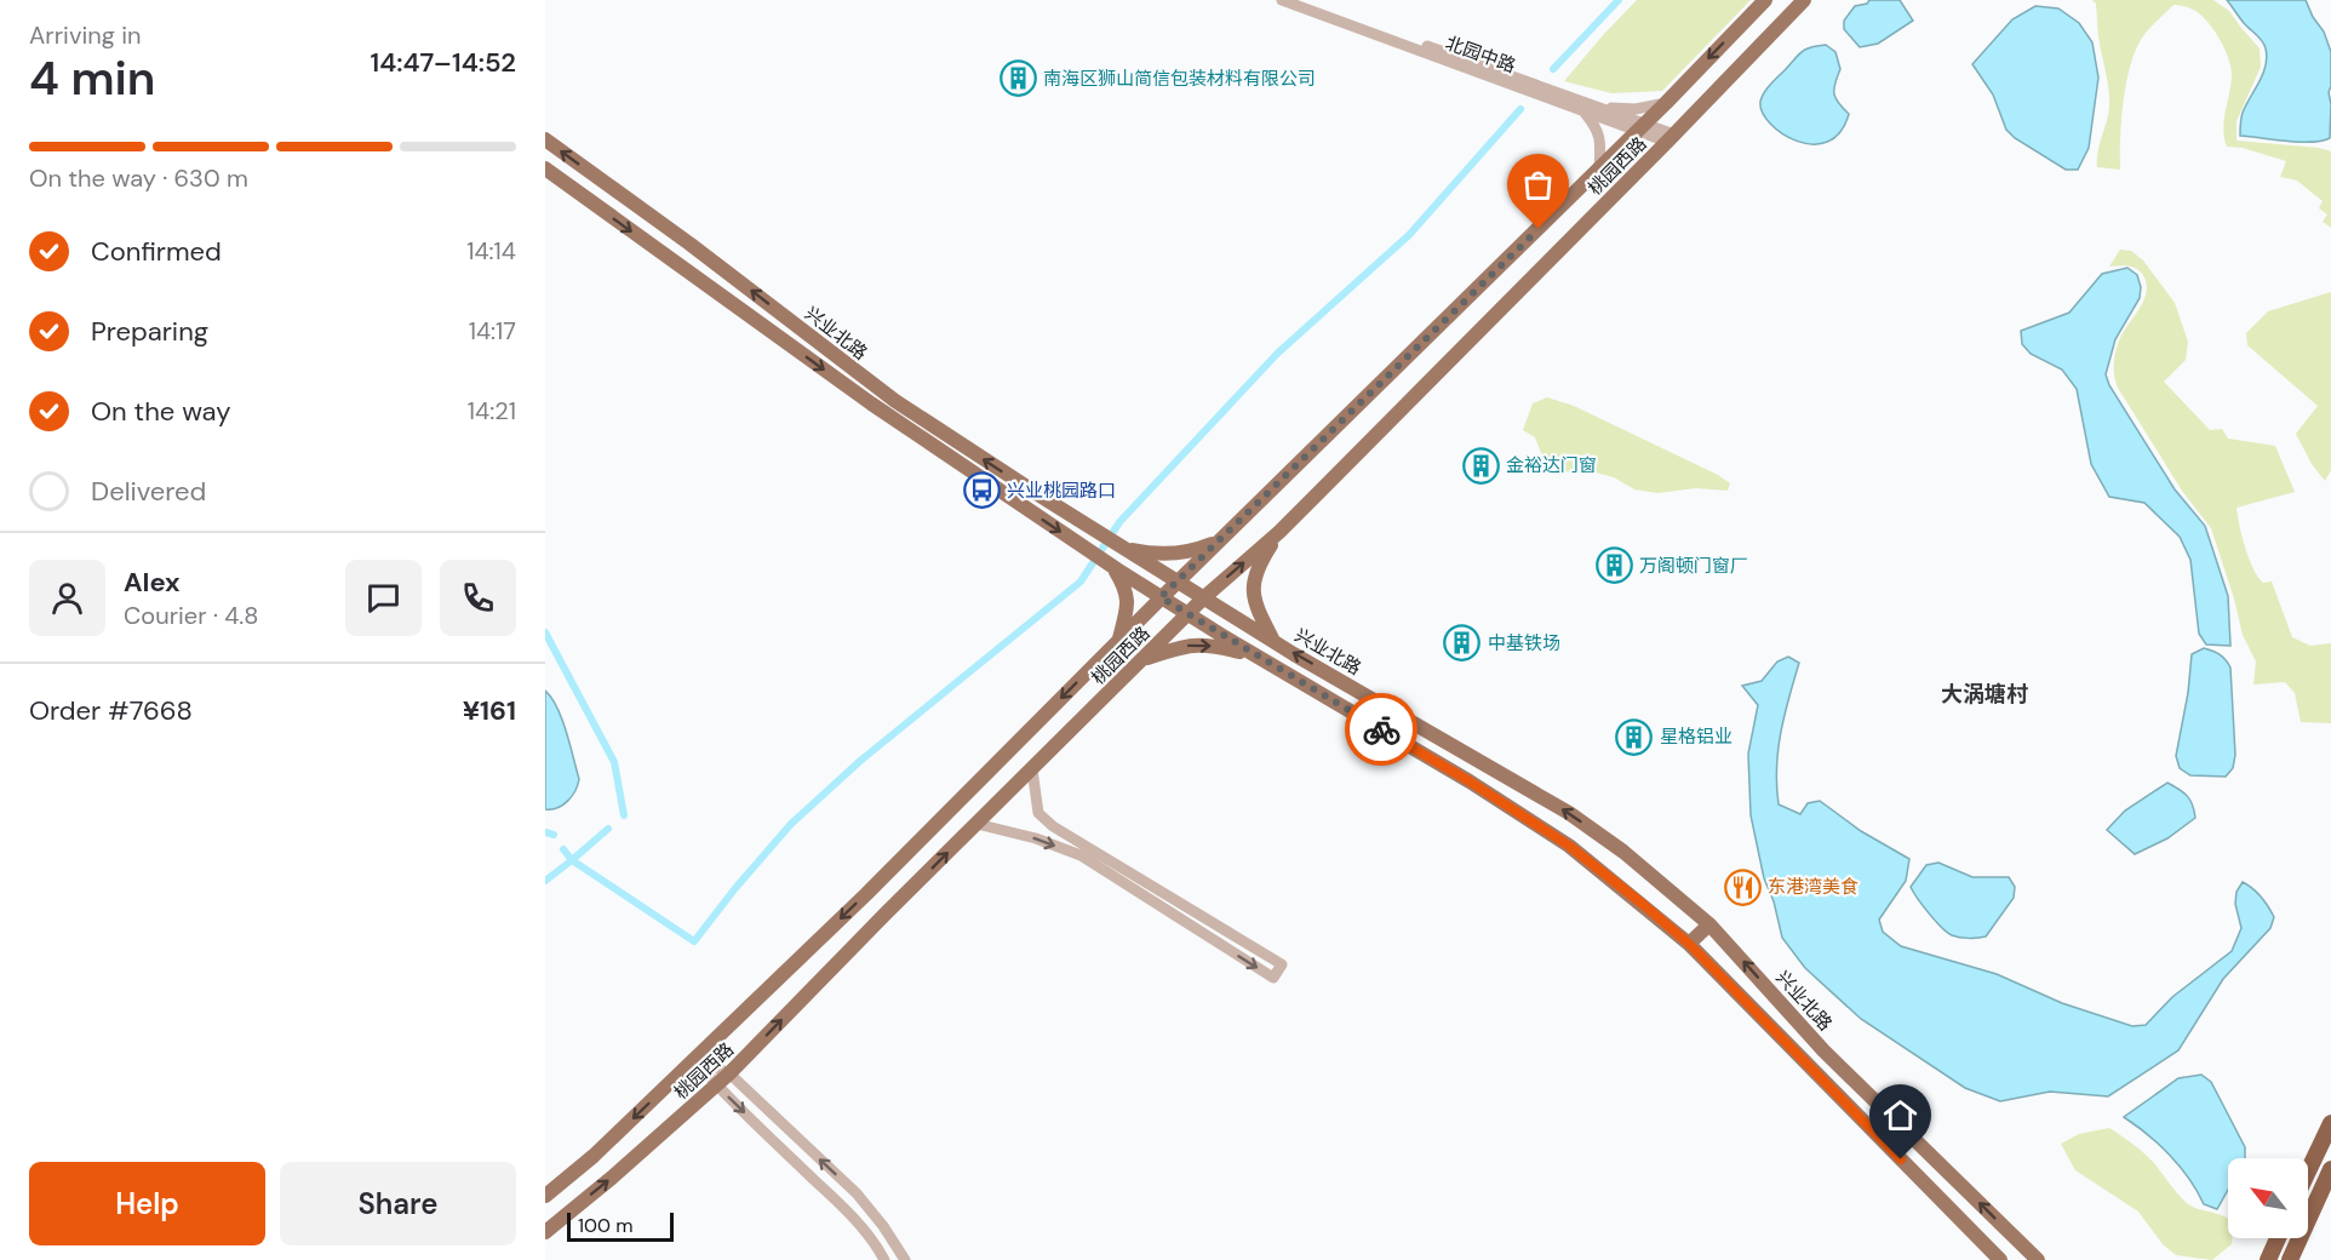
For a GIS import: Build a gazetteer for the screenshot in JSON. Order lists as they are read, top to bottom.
{
  "streets": {
    "main road": ["桃园西路", "兴业北路"],
    "street": ["北园中路"]
  },
  "crossings": [
    ["北园中路", "桃园西路"],
    ["桃园西路", "兴业北路"]
  ],
  "districts": ["大涡塘村"],
  "places": {
    "building": [
      "南海区狮山简信包装材料有限公司",
      "金裕达门窗",
      "万阁顿门窗厂",
      "中基铁场",
      "星格铝业"
    ],
    "bus stop": ["兴业桃园路口"],
    "restaurant": ["东港湾美食"]
  },
  "scale_bar": "100 m",
  "north": "top left",
  "page": {
    "heading": ["4 min", "Arriving in", "14:47–14:52"],
    "panel": [
      "Alex",
      "Courier · 4.8",
      "Order #7668",
      "¥161"
    ],
    "bar": "On the way · 630 m",
    "list": [
      ["Confirmed", "14:14"],
      ["Preparing", "14:17"],
      ["On the way", "14:21"],
      "Delivered"
    ],
    "buttons": ["Help", "Share"],
    "scale": "100 m"
  }
}
